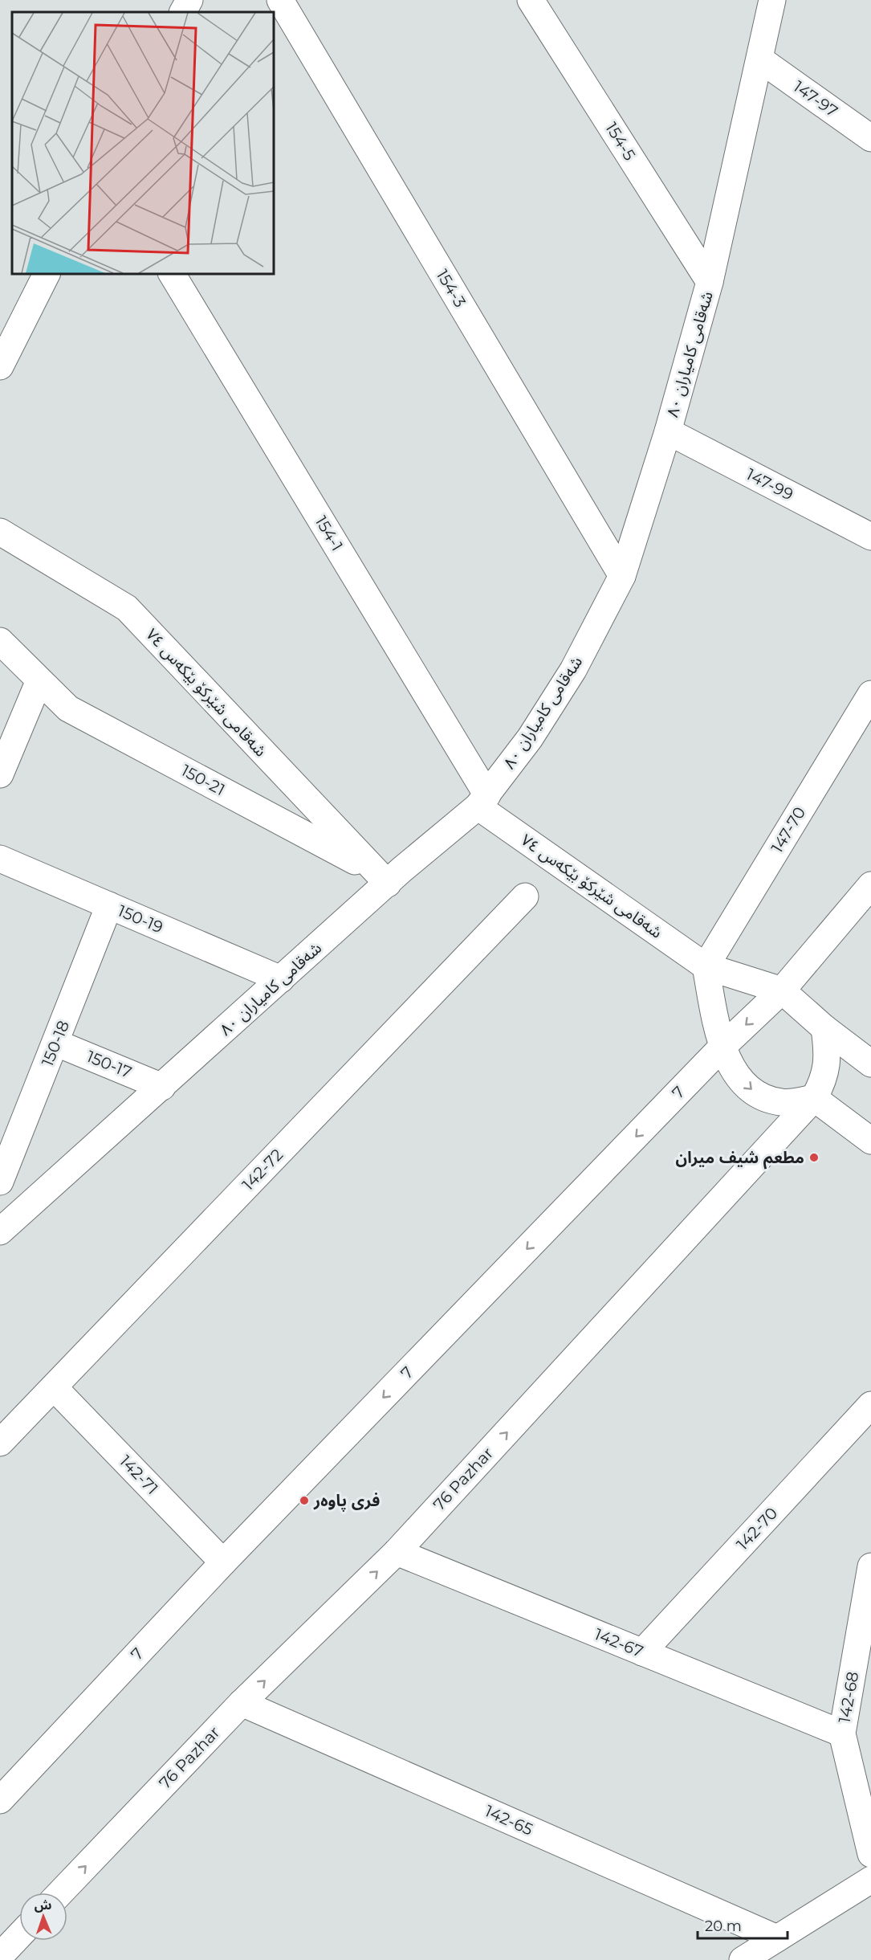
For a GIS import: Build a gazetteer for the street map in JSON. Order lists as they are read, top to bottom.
{
  "streets": {
    "street": [
      "147-97",
      "154-5",
      "154-3",
      "شەقامی کامیاران ٨٠",
      "147-99",
      "154-1",
      "شەقامی شێرکۆ بێکەس ٧٤",
      "150-21",
      "147-70",
      "150-19",
      "150-18",
      "150-17",
      "7",
      "142-72",
      "142-71",
      "76 Pazhar",
      "142-70",
      "142-67",
      "142-68",
      "142-65"
    ]
  },
  "crossings": [
    ["147-97", "شەقامی کامیاران ٨٠"],
    ["154-5", "شەقامی کامیاران ٨٠"],
    ["154-3", "شەقامی کامیاران ٨٠"],
    ["شەقامی کامیاران ٨٠", "147-99"],
    ["شەقامی کامیاران ٨٠", "154-1"],
    ["شەقامی کامیاران ٨٠", "شەقامی شێرکۆ بێکەس ٧٤"],
    ["شەقامی کامیاران ٨٠", "150-21"],
    ["شەقامی کامیاران ٨٠", "150-19"],
    ["شەقامی کامیاران ٨٠", "150-17"],
    ["154-1", "شەقامی شێرکۆ بێکەس ٧٤"],
    ["شەقامی شێرکۆ بێکەس ٧٤", "150-21"],
    ["شەقامی شێرکۆ بێکەس ٧٤", "147-70"],
    ["شەقامی شێرکۆ بێکەس ٧٤", "7"],
    ["شەقامی شێرکۆ بێکەس ٧٤", "76 Pazhar"],
    ["150-19", "150-18"],
    ["150-18", "150-17"],
    ["7", "142-71"],
    ["7", "76 Pazhar"],
    ["142-72", "142-71"],
    ["76 Pazhar", "142-67"],
    ["76 Pazhar", "142-65"],
    ["142-70", "142-67"],
    ["142-67", "142-68"]
  ],
  "one_way": ["7", "76 Pazhar"],
  "places": ["مطعم شيف ميران", "فری پاوەر"],
  "scale_bar": "20 m",
  "north": "top"
}
